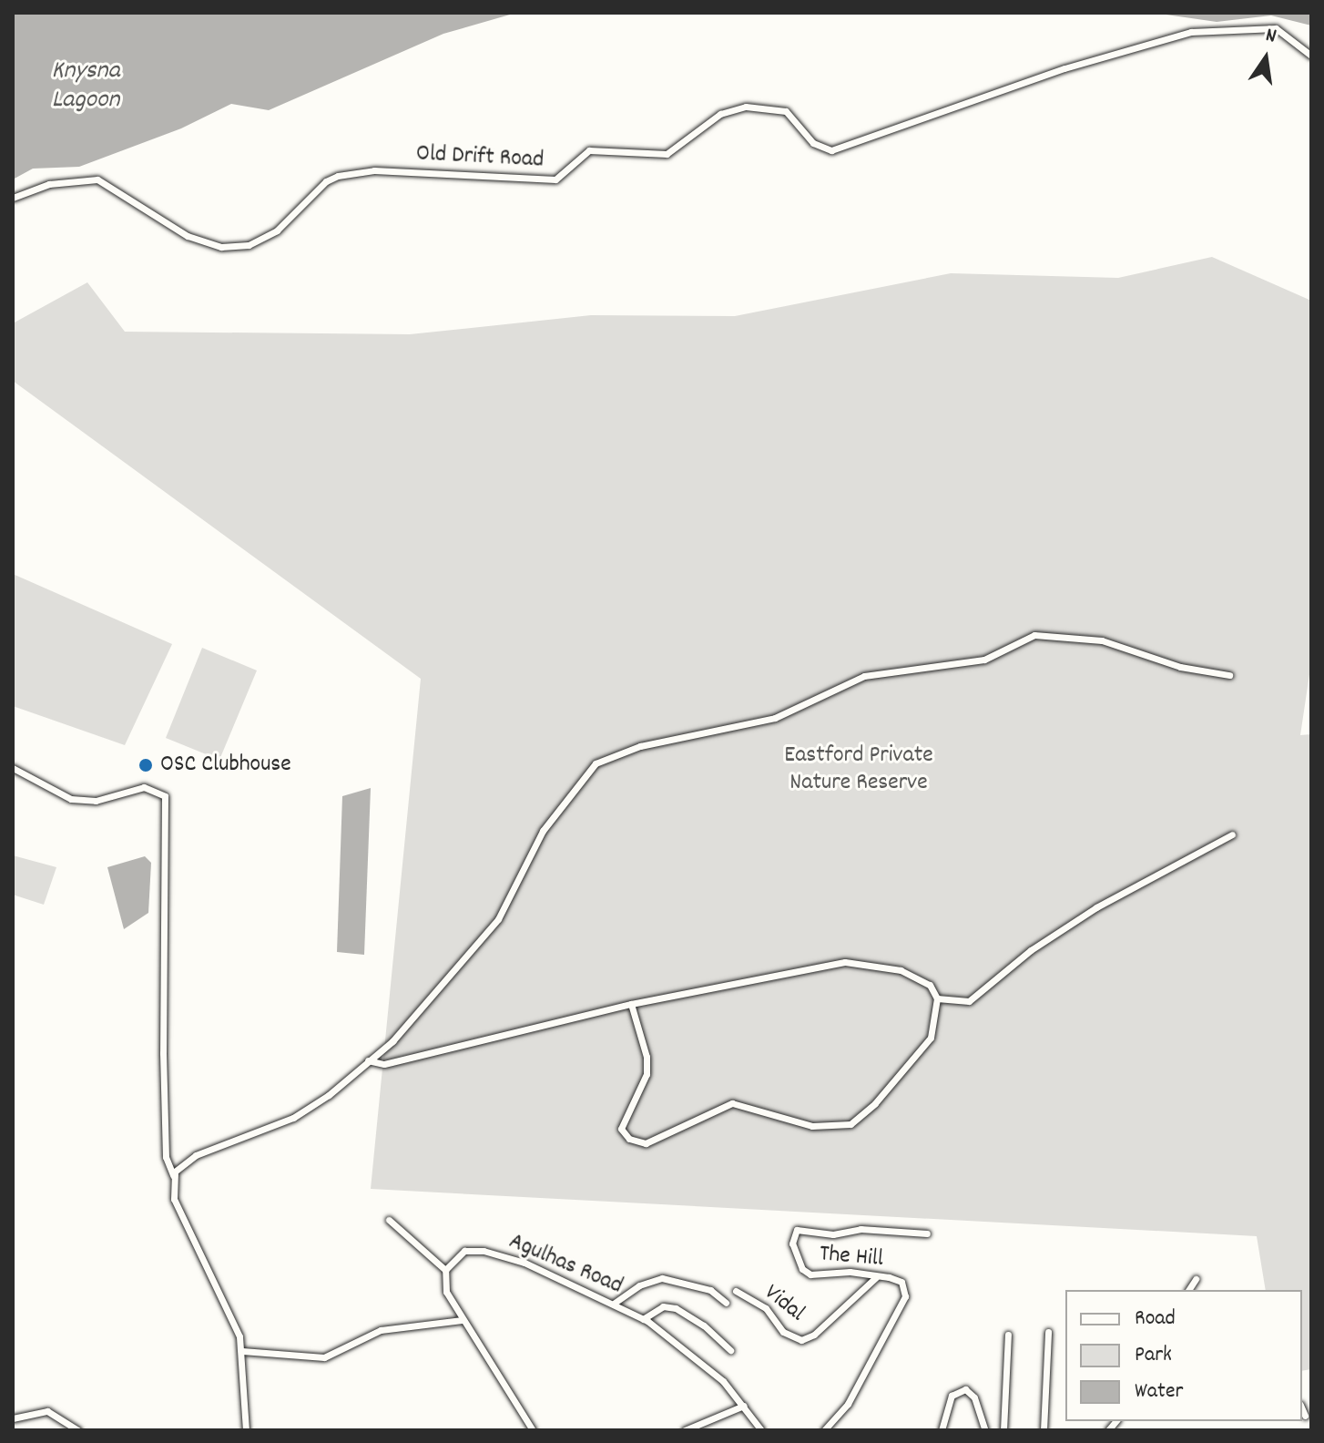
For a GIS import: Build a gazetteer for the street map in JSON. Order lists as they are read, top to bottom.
{
  "streets": {
    "street": [
      "Old Drift Road",
      "The Hill",
      "Agulhas Road",
      "Vidal"
    ]
  },
  "crossings": [
    ["The Hill", "Vidal"]
  ],
  "water": ["Knysna Lagoon"],
  "parks": ["Eastford Private Nature Reserve"],
  "places": ["OSC Clubhouse"],
  "legend": ["Road", "Park", "Water"],
  "north": "top"
}
